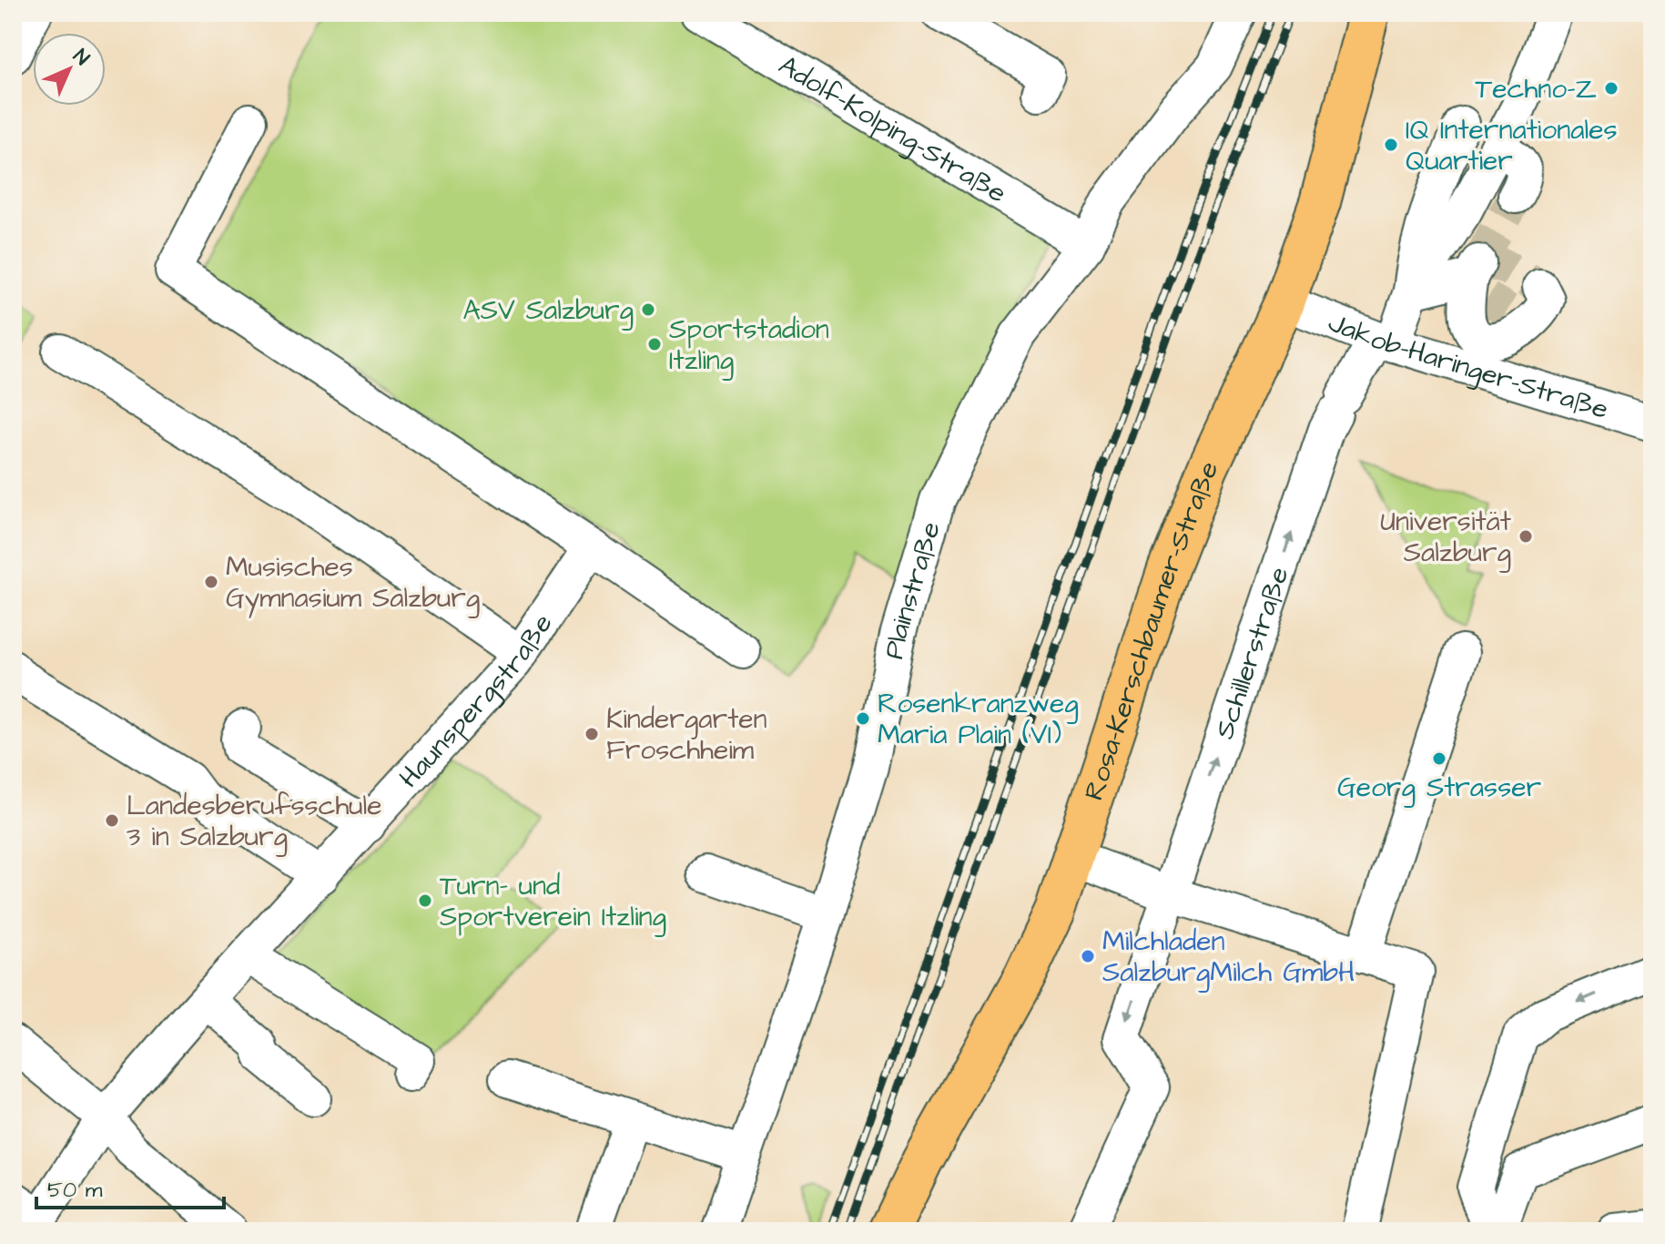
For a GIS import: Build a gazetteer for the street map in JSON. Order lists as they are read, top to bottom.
{
  "streets": {
    "main road": ["Rosa-Kerschbaumer-Straße"],
    "street": [
      "Adolf-Kolping-Straße",
      "Jakob-Haringer-Straße",
      "Plainstraße",
      "Schillerstraße",
      "Haunspergstraße"
    ]
  },
  "crossings": [
    ["Adolf-Kolping-Straße", "Plainstraße"],
    ["Jakob-Haringer-Straße", "Rosa-Kerschbaumer-Straße"],
    ["Jakob-Haringer-Straße", "Schillerstraße"]
  ],
  "places": [
    "Techno-Z",
    "IQ Internationales Quartier",
    "ASV Salzburg",
    "Sportstadion Itzling",
    "Universität Salzburg",
    "Musisches Gymnasium Salzburg",
    "Rosenkranzweg Maria Plain (VI)",
    "Kindergarten Froschheim",
    "Georg Strasser",
    "Landesberufsschule 3 in Salzburg",
    "Turn- und Sportverein Itzling",
    "Milchladen SalzburgMilch GmbH"
  ],
  "scale_bar": "50 m",
  "north": "top right"
}
